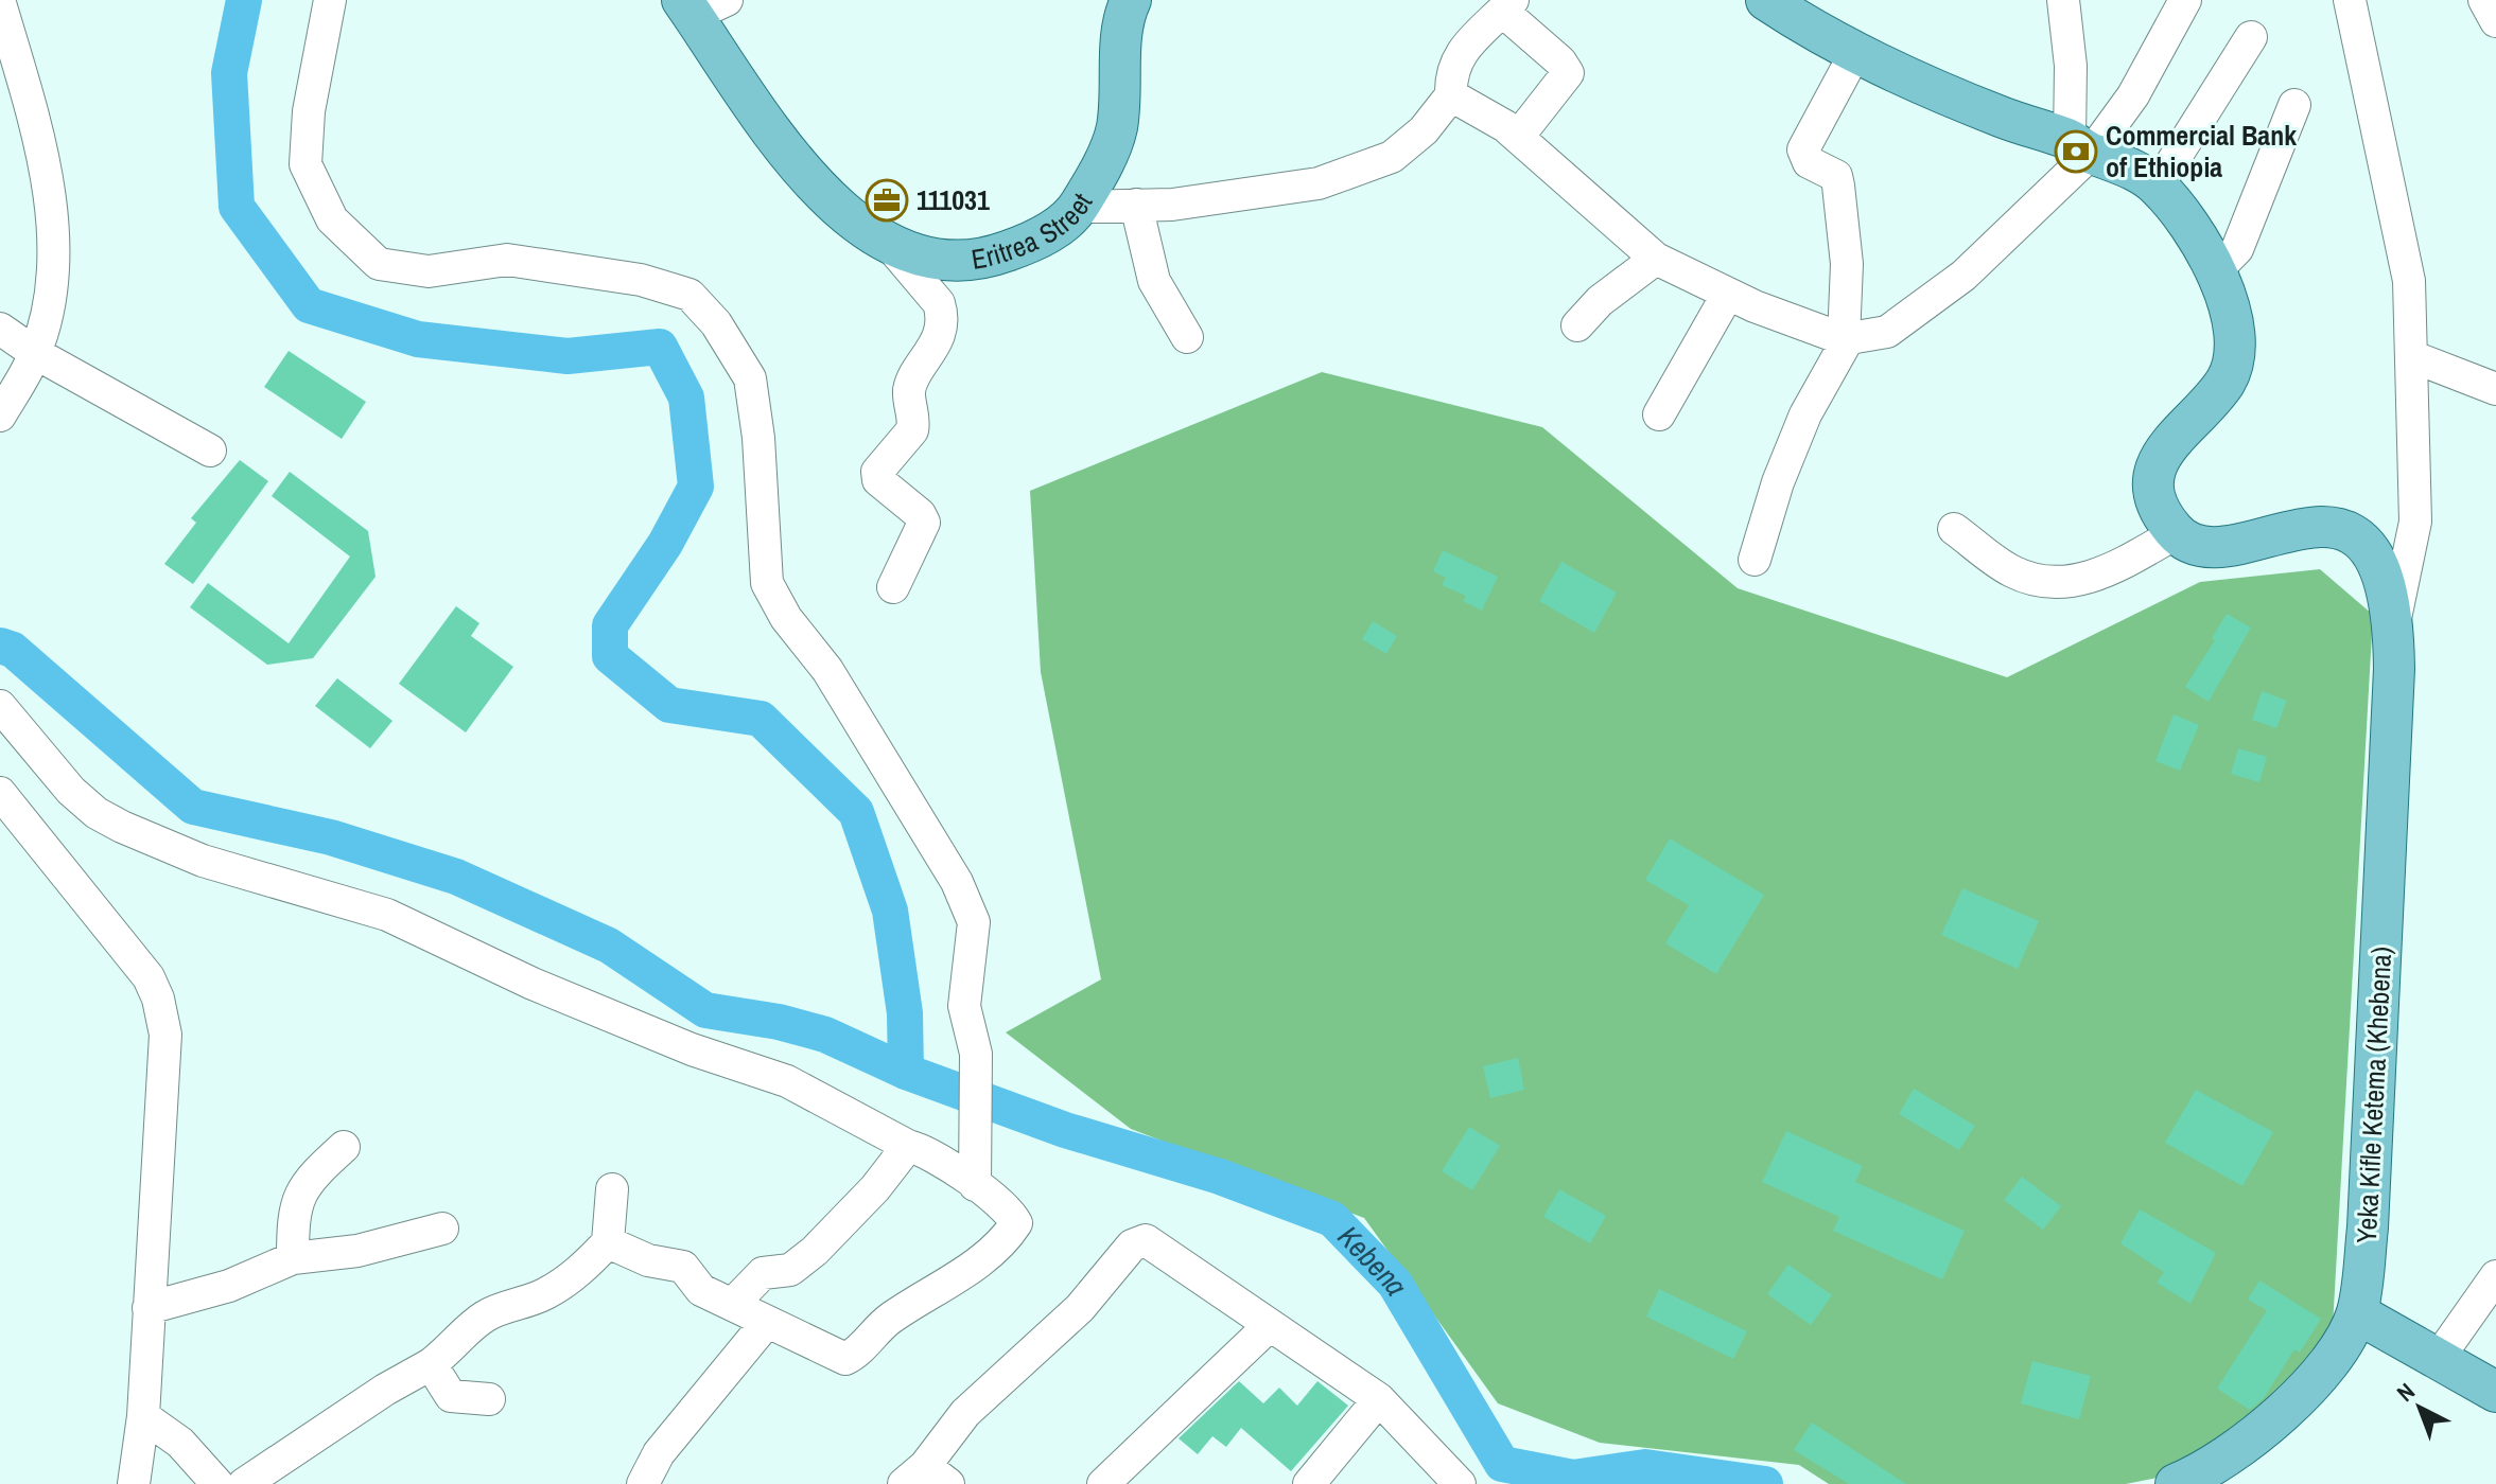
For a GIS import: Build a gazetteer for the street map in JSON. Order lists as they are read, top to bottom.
{
  "streets": {
    "main road": ["Eritrea Street", "Yeka Kifle Ketema (Khebena)"]
  },
  "water": ["Kebena"],
  "places": {
    "bank": ["Commercial Bank of Ethiopia"],
    "office": ["111031"]
  },
  "north": "top left"
}
